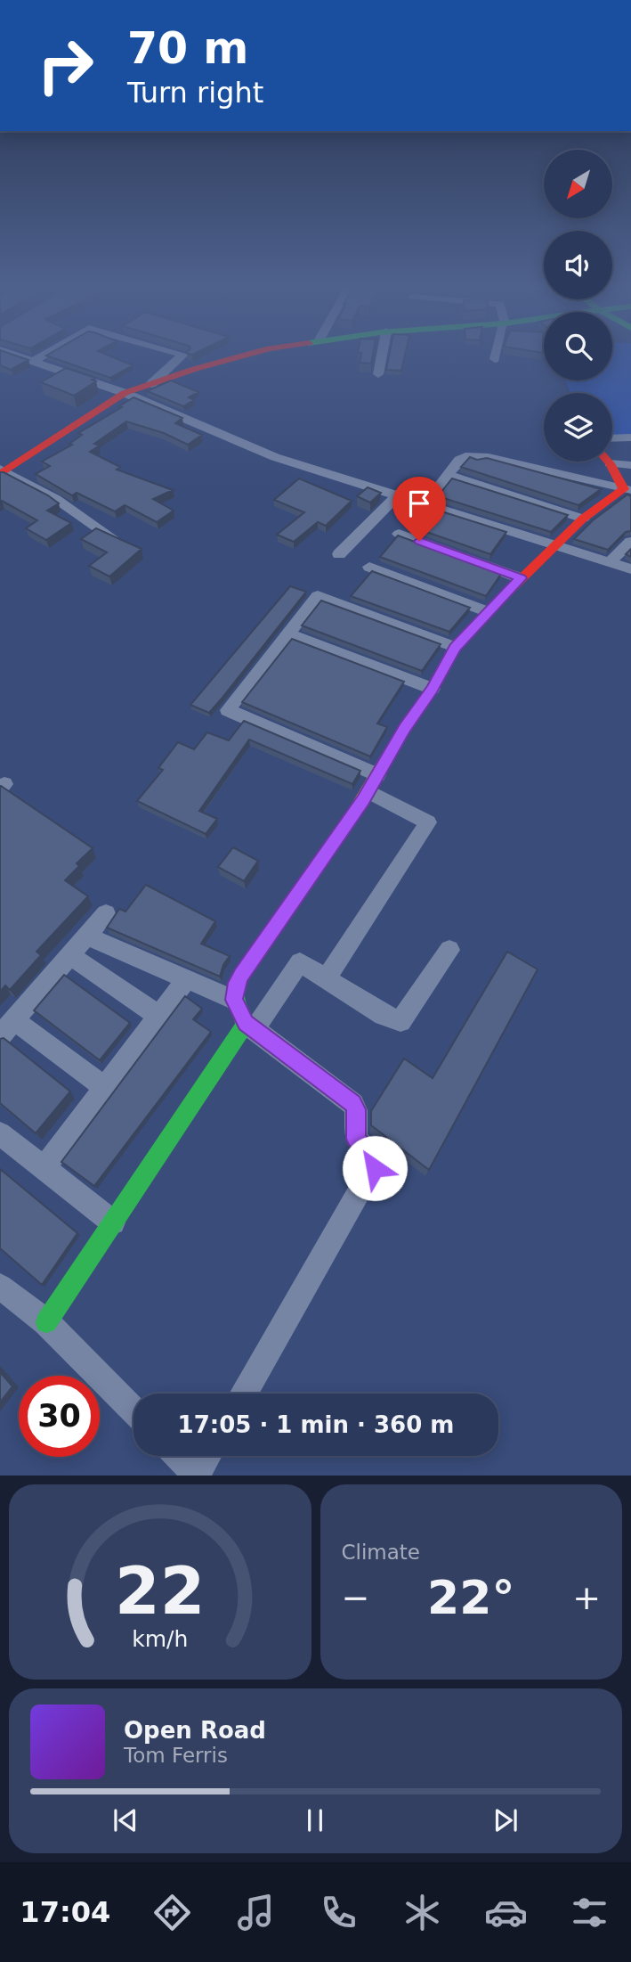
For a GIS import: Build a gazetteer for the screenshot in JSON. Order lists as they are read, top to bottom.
{
  "north": "bottom left",
  "page": {
    "turn": ["70 m", "Turn right"],
    "limit": "30",
    "trip": "17:05 · 1 min · 360 m",
    "tile": "Climate",
    "heat": ["−", "22°", "+"],
    "song": ["Open Road", "Tom Ferris"],
    "tabs": "17:04",
    "gauge": ["22", "km/h"]
  }
}
